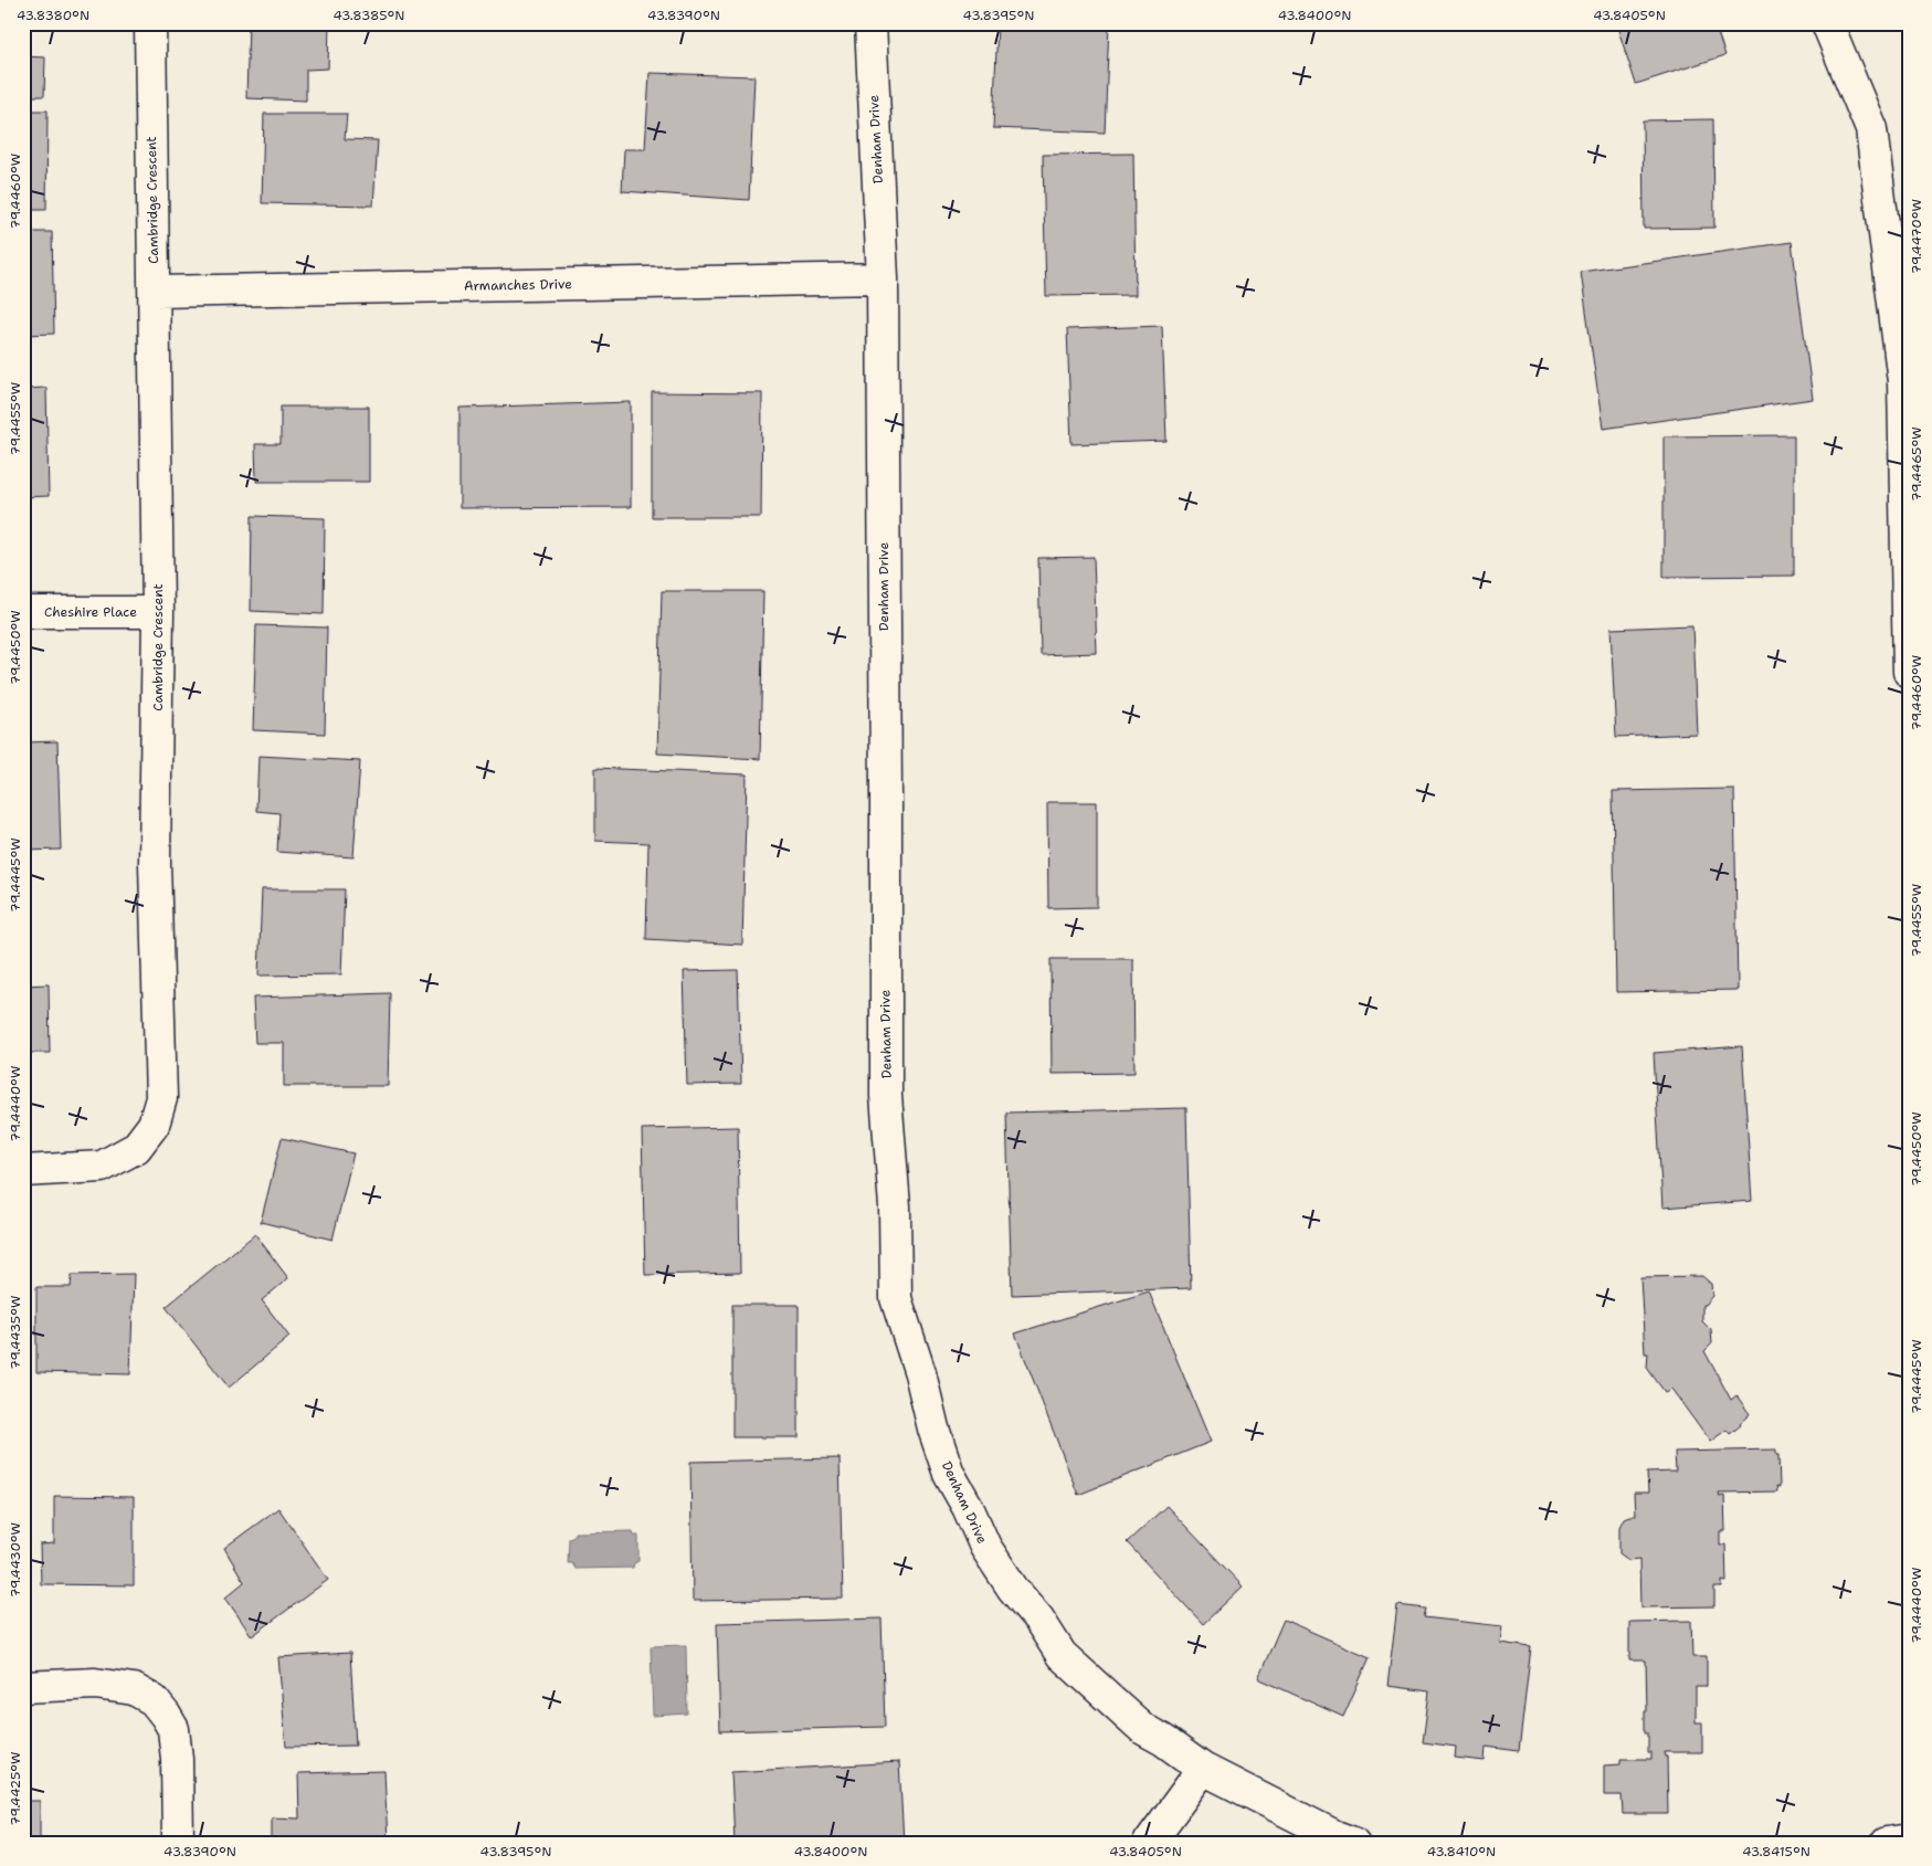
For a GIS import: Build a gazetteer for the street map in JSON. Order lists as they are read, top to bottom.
{
  "streets": {
    "street": [
      "Denham Drive",
      "Cambridge Crescent",
      "Armanches Drive",
      "Cheshire Place"
    ]
  },
  "crossings": [
    ["Denham Drive", "Armanches Drive"],
    ["Cambridge Crescent", "Armanches Drive"],
    ["Cambridge Crescent", "Cheshire Place"]
  ],
  "coordinates": [
    "43.8380°N",
    "43.8385°N",
    "43.8390°N",
    "43.8395°N",
    "43.8400°N",
    "43.8405°N",
    "79.4460°W",
    "79.4470°W",
    "79.4455°W",
    "79.4465°W",
    "79.4450°W",
    "79.4445°W",
    "79.4440°W",
    "79.4435°W",
    "79.4430°W",
    "79.4425°W",
    "43.8410°N",
    "43.8415°N"
  ]
}
